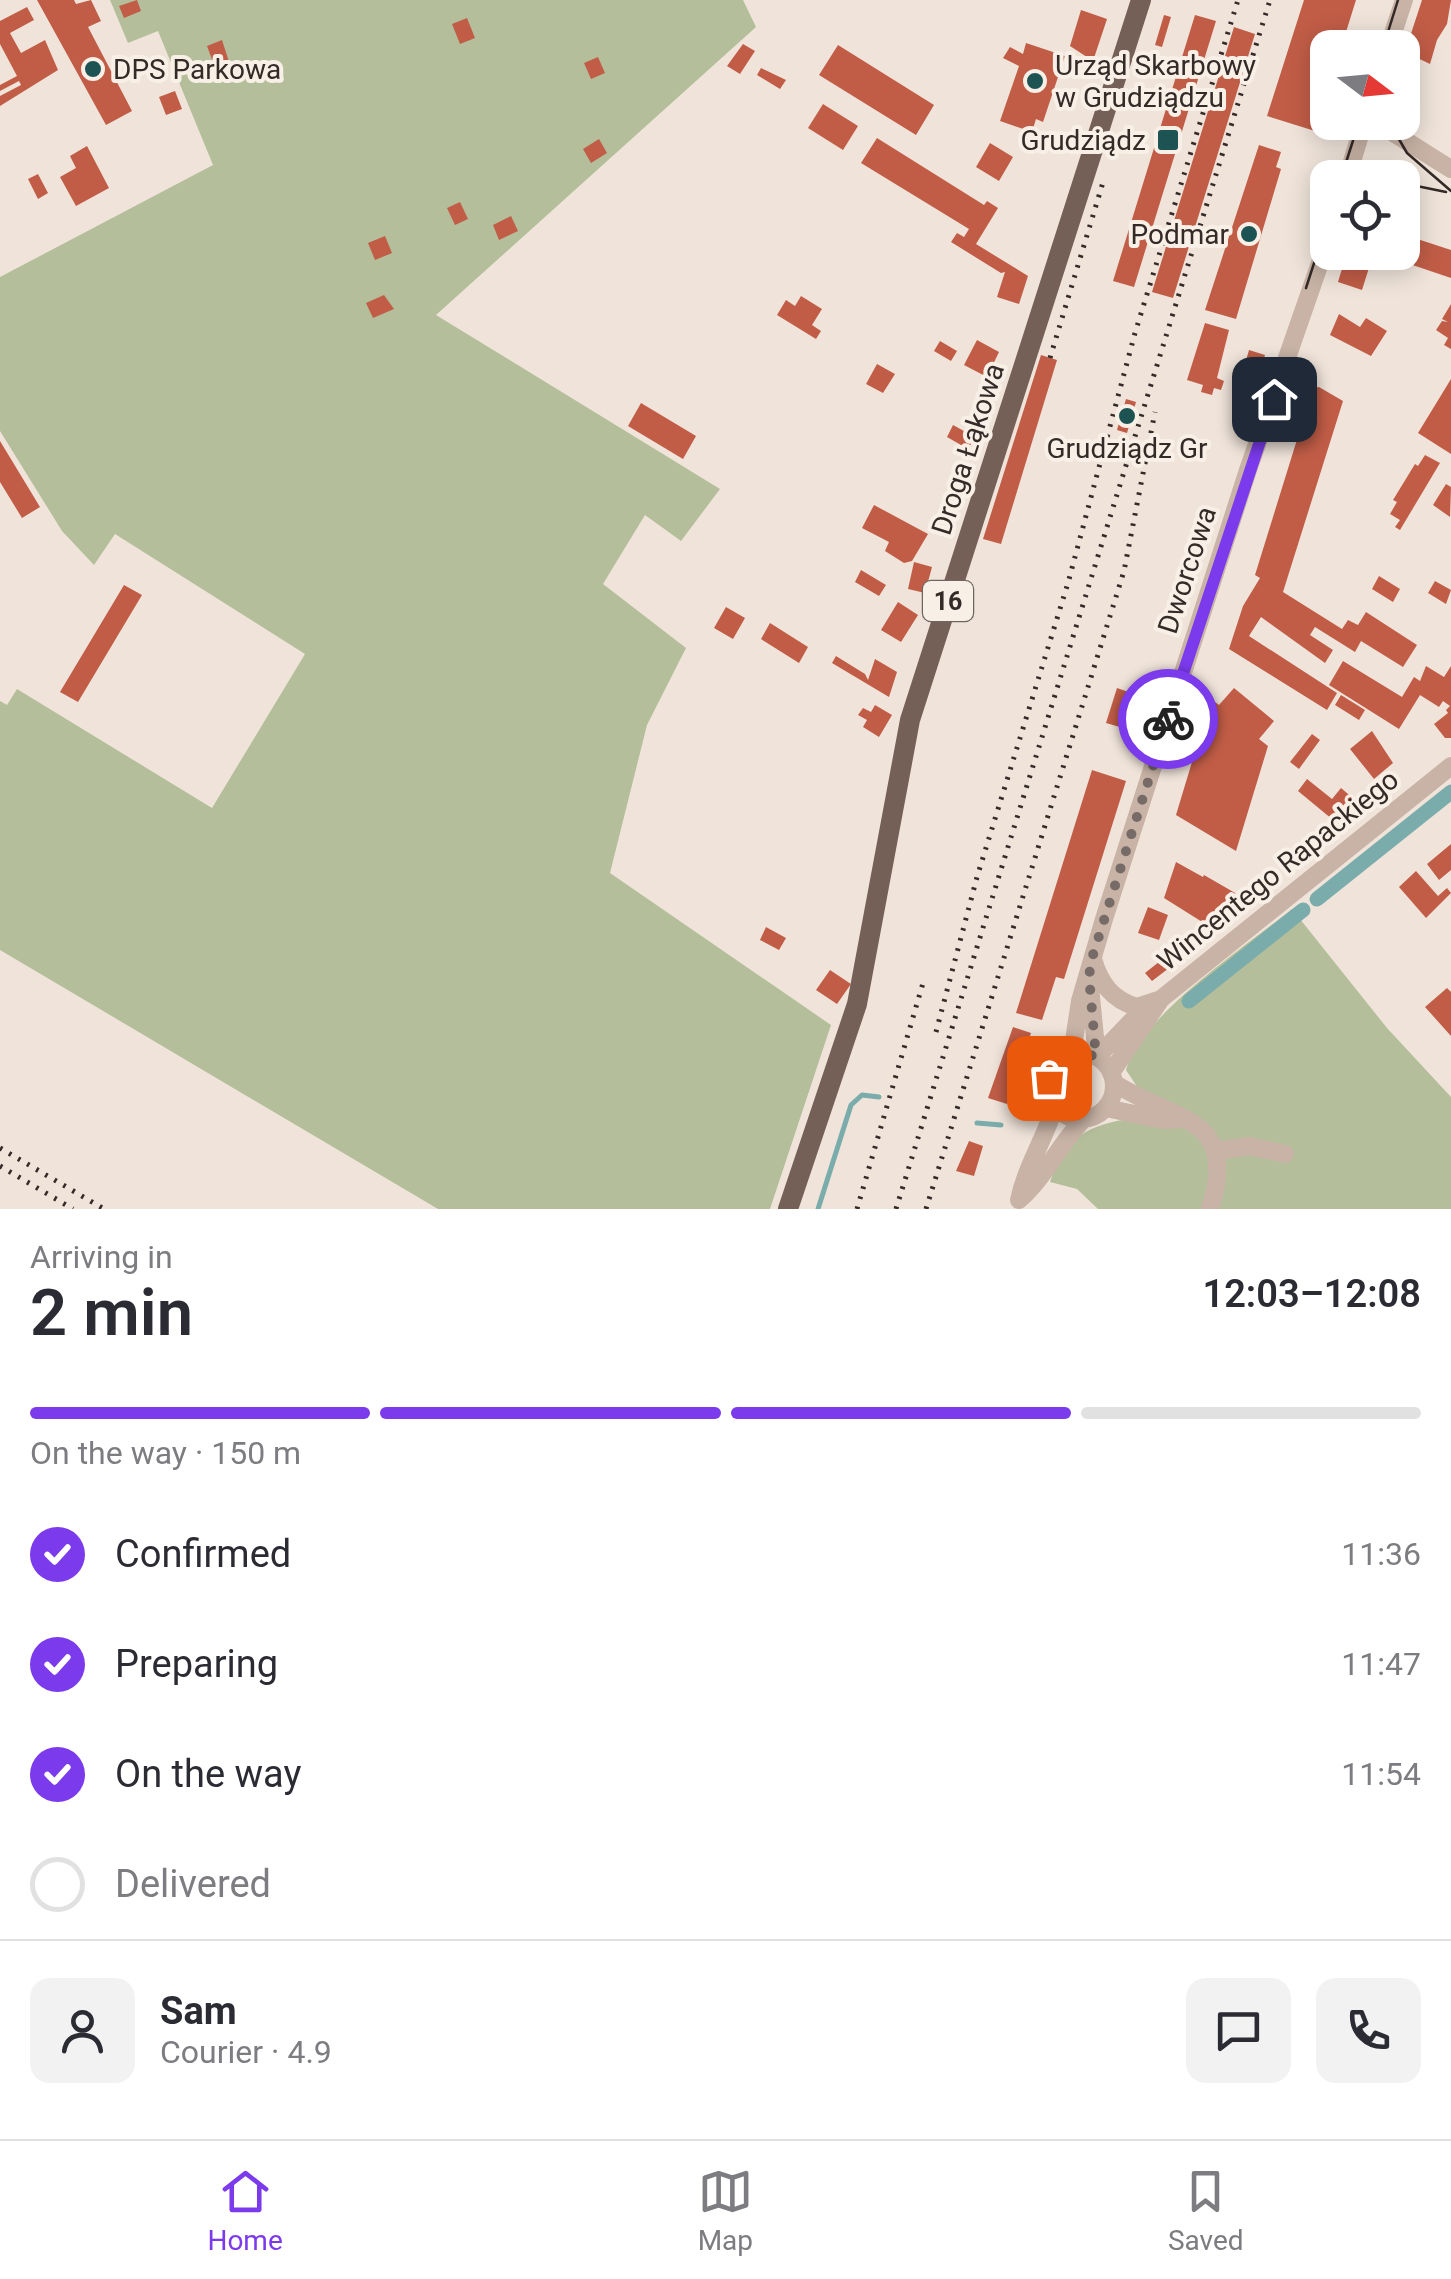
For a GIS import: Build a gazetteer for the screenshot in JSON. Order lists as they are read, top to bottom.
{
  "streets": {
    "main road": ["Droga Łąkowa", "16"],
    "street": ["Dworcowa", "Wincentego Rapackiego"]
  },
  "crossings": [
    ["Dworcowa", "Wincentego Rapackiego"]
  ],
  "places": {
    "other": [
      "DPS Parkowa",
      "Urząd Skarbowy w Grudziądzu",
      "Podmar",
      "Grudziądz Gr"
    ],
    "transit": ["Grudziądz"]
  },
  "north": "right",
  "page": {
    "heading": ["2 min", "Arriving in", "12:03–12:08"],
    "panel": ["Sam", "Courier · 4.9"],
    "bar": "On the way · 150 m",
    "list": [
      ["Confirmed", "11:36"],
      ["Preparing", "11:47"],
      ["On the way", "11:54"],
      "Delivered"
    ],
    "tabs": ["Home", "Map", "Saved"]
  }
}
